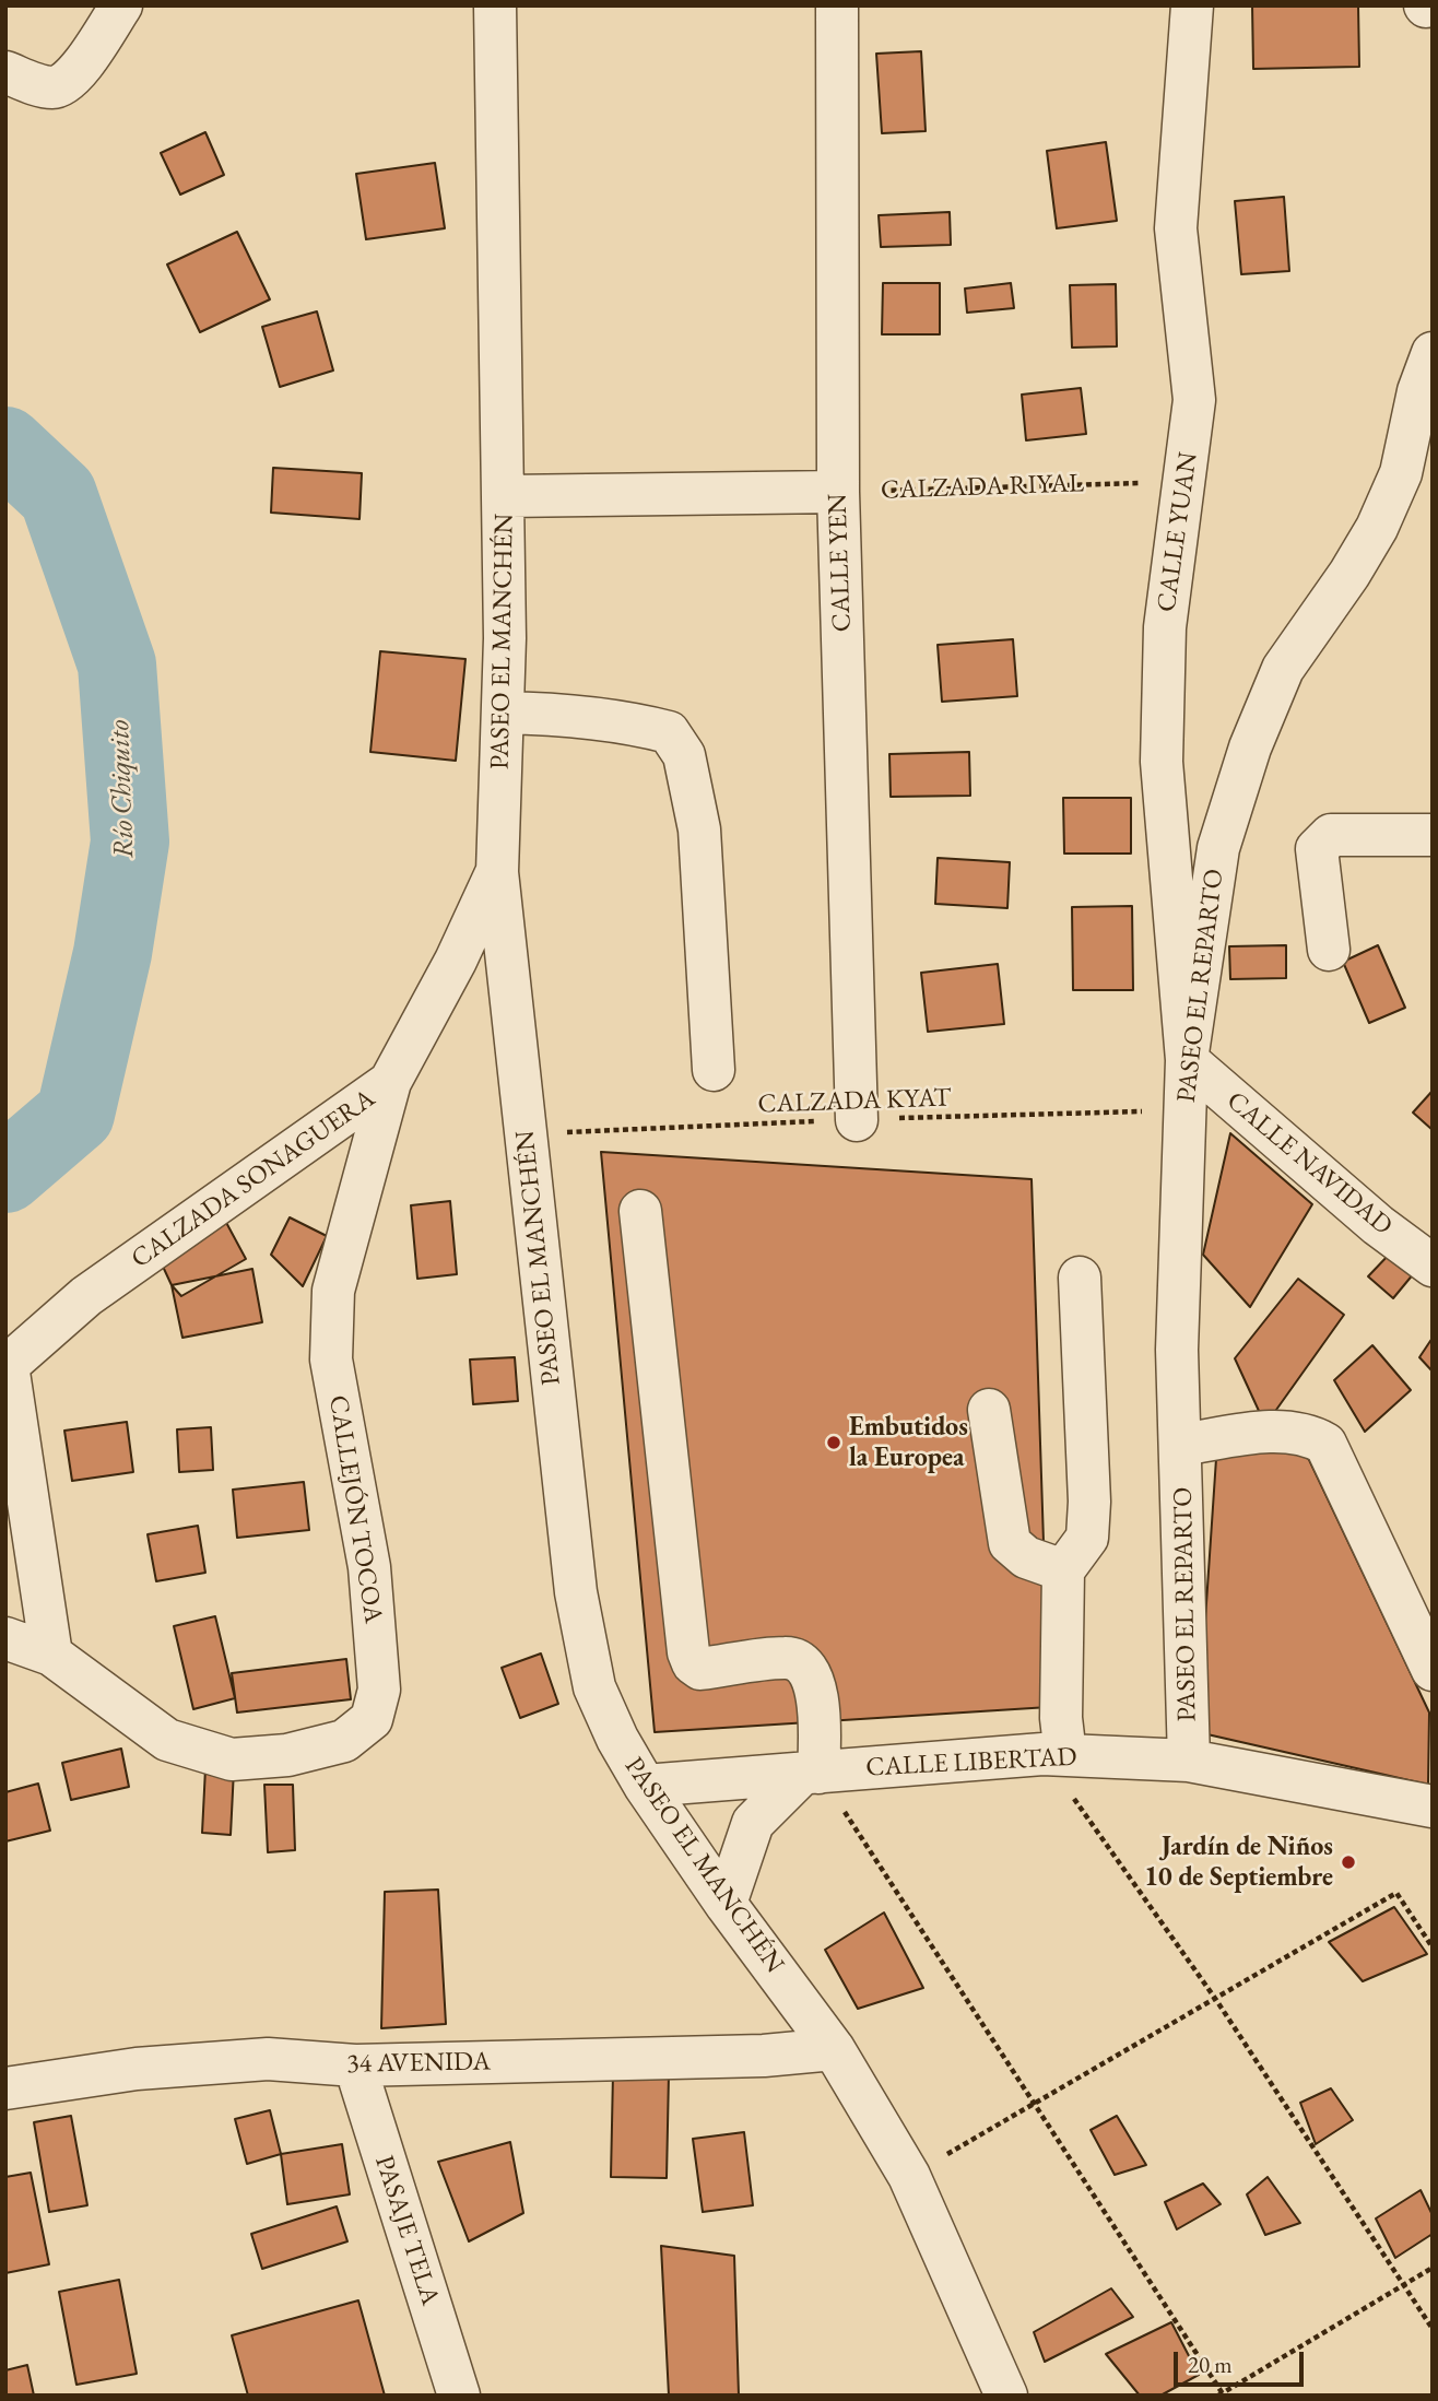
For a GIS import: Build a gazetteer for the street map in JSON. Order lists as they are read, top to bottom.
{
  "streets": {
    "street": [
      "CALLE YUAN",
      "CALLE YEN",
      "PASEO EL MANCHÉN",
      "PASEO EL REPARTO",
      "CALLE NAVIDAD",
      "CALZADA SONAGUERA",
      "CALLEJÓN TOCOA",
      "CALLE LIBERTAD",
      "34 AVENIDA",
      "PASAJE TELA"
    ],
    "path": ["CALZADA RIYAL", "CALZADA KYAT"]
  },
  "crossings": [
    ["CALZADA RIYAL", "CALLE YUAN"],
    ["CALZADA RIYAL", "CALLE YEN"],
    ["CALLE YUAN", "PASEO EL REPARTO"],
    ["CALLE YUAN", "CALLE NAVIDAD"],
    ["CALLE YEN", "CALZADA KYAT"],
    ["PASEO EL MANCHÉN", "CALZADA KYAT"],
    ["PASEO EL MANCHÉN", "CALZADA SONAGUERA"],
    ["PASEO EL MANCHÉN", "CALLE LIBERTAD"],
    ["PASEO EL MANCHÉN", "34 AVENIDA"],
    ["PASEO EL REPARTO", "CALZADA KYAT"],
    ["PASEO EL REPARTO", "CALLE NAVIDAD"],
    ["PASEO EL REPARTO", "CALLE LIBERTAD"],
    ["CALZADA SONAGUERA", "CALLEJÓN TOCOA"],
    ["34 AVENIDA", "PASAJE TELA"]
  ],
  "water": ["Río Chiquito"],
  "places": ["Embutidos la Europea", "Jardín de Niños 10 de Septiembre"],
  "scale_bar": "20 m"
}
